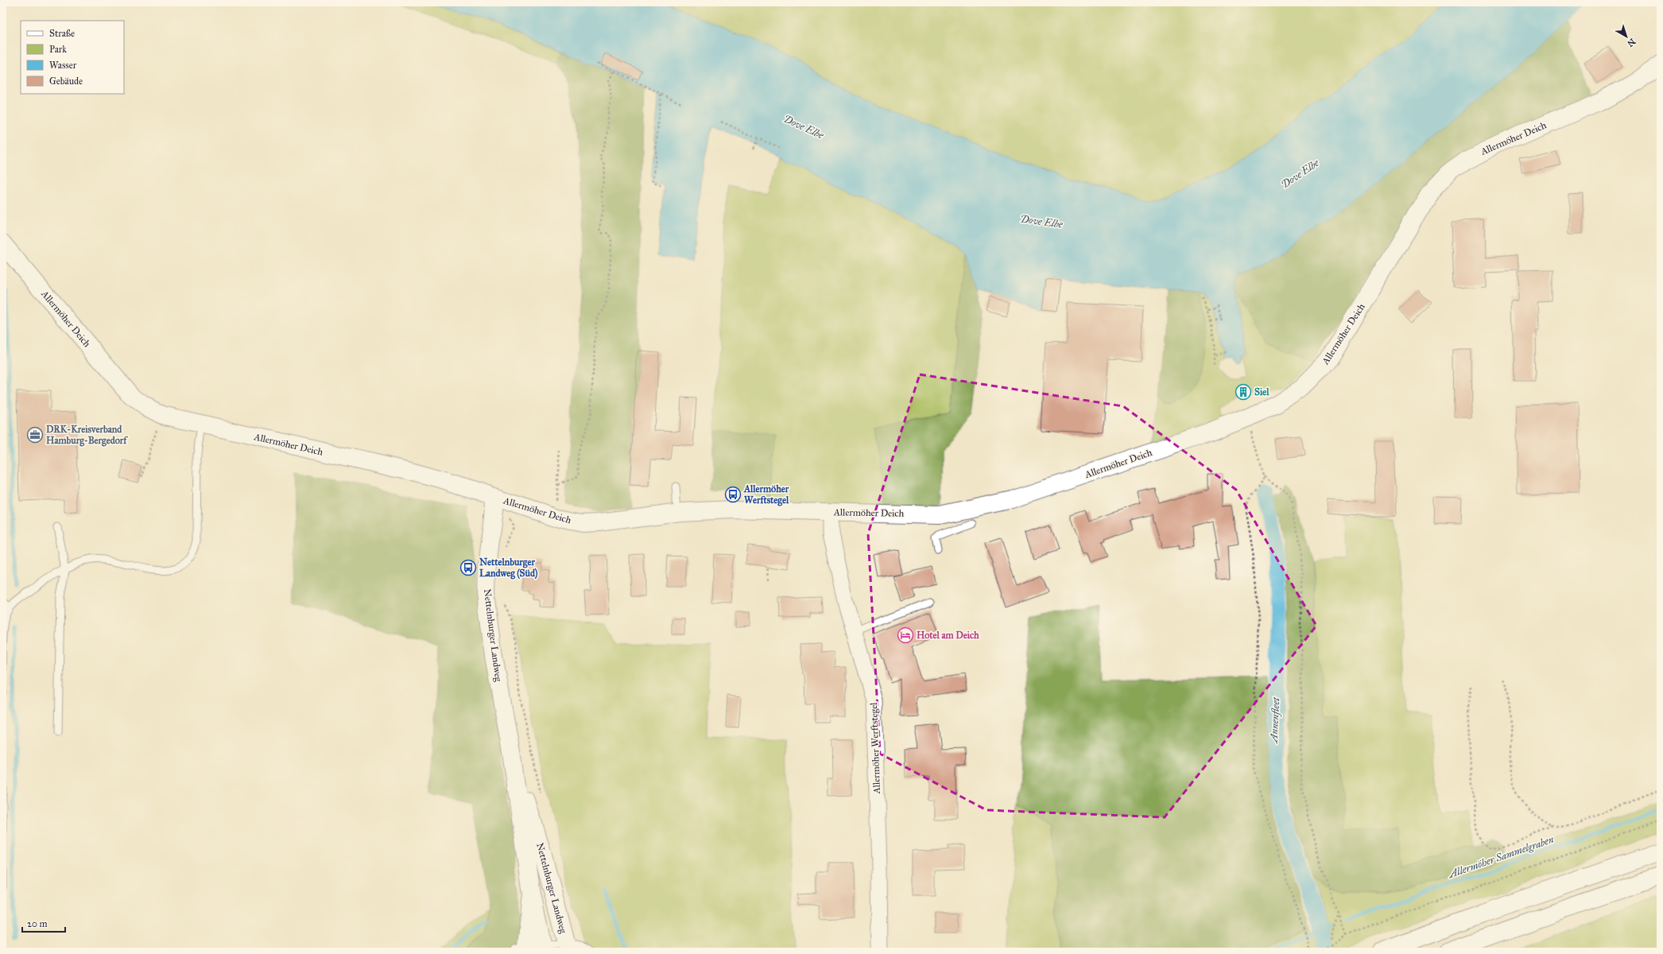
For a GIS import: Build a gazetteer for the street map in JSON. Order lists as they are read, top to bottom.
{
  "streets": {
    "main road": ["Allermöher Deich", "Nettelnburger Landweg"],
    "street": ["Allermöher Werftstegel"]
  },
  "crossings": [
    ["Allermöher Deich", "Nettelnburger Landweg"],
    ["Allermöher Deich", "Allermöher Werftstegel"]
  ],
  "water": ["Dove Elbe", "Annenfleet", "Allermöher Sammelgraben"],
  "places": {
    "building": ["Siel"],
    "office": ["DRK-Kreisverband Hamburg-Bergedorf"],
    "bus stop": ["Allermöher Werftstegel", "Nettelnburger Landweg (Süd)"],
    "hotel": ["Hotel am Deich"]
  },
  "legend": [
    "Straße",
    "Park",
    "Wasser",
    "Gebäude"
  ],
  "scale_bar": "20 m",
  "north": "bottom right"
}
